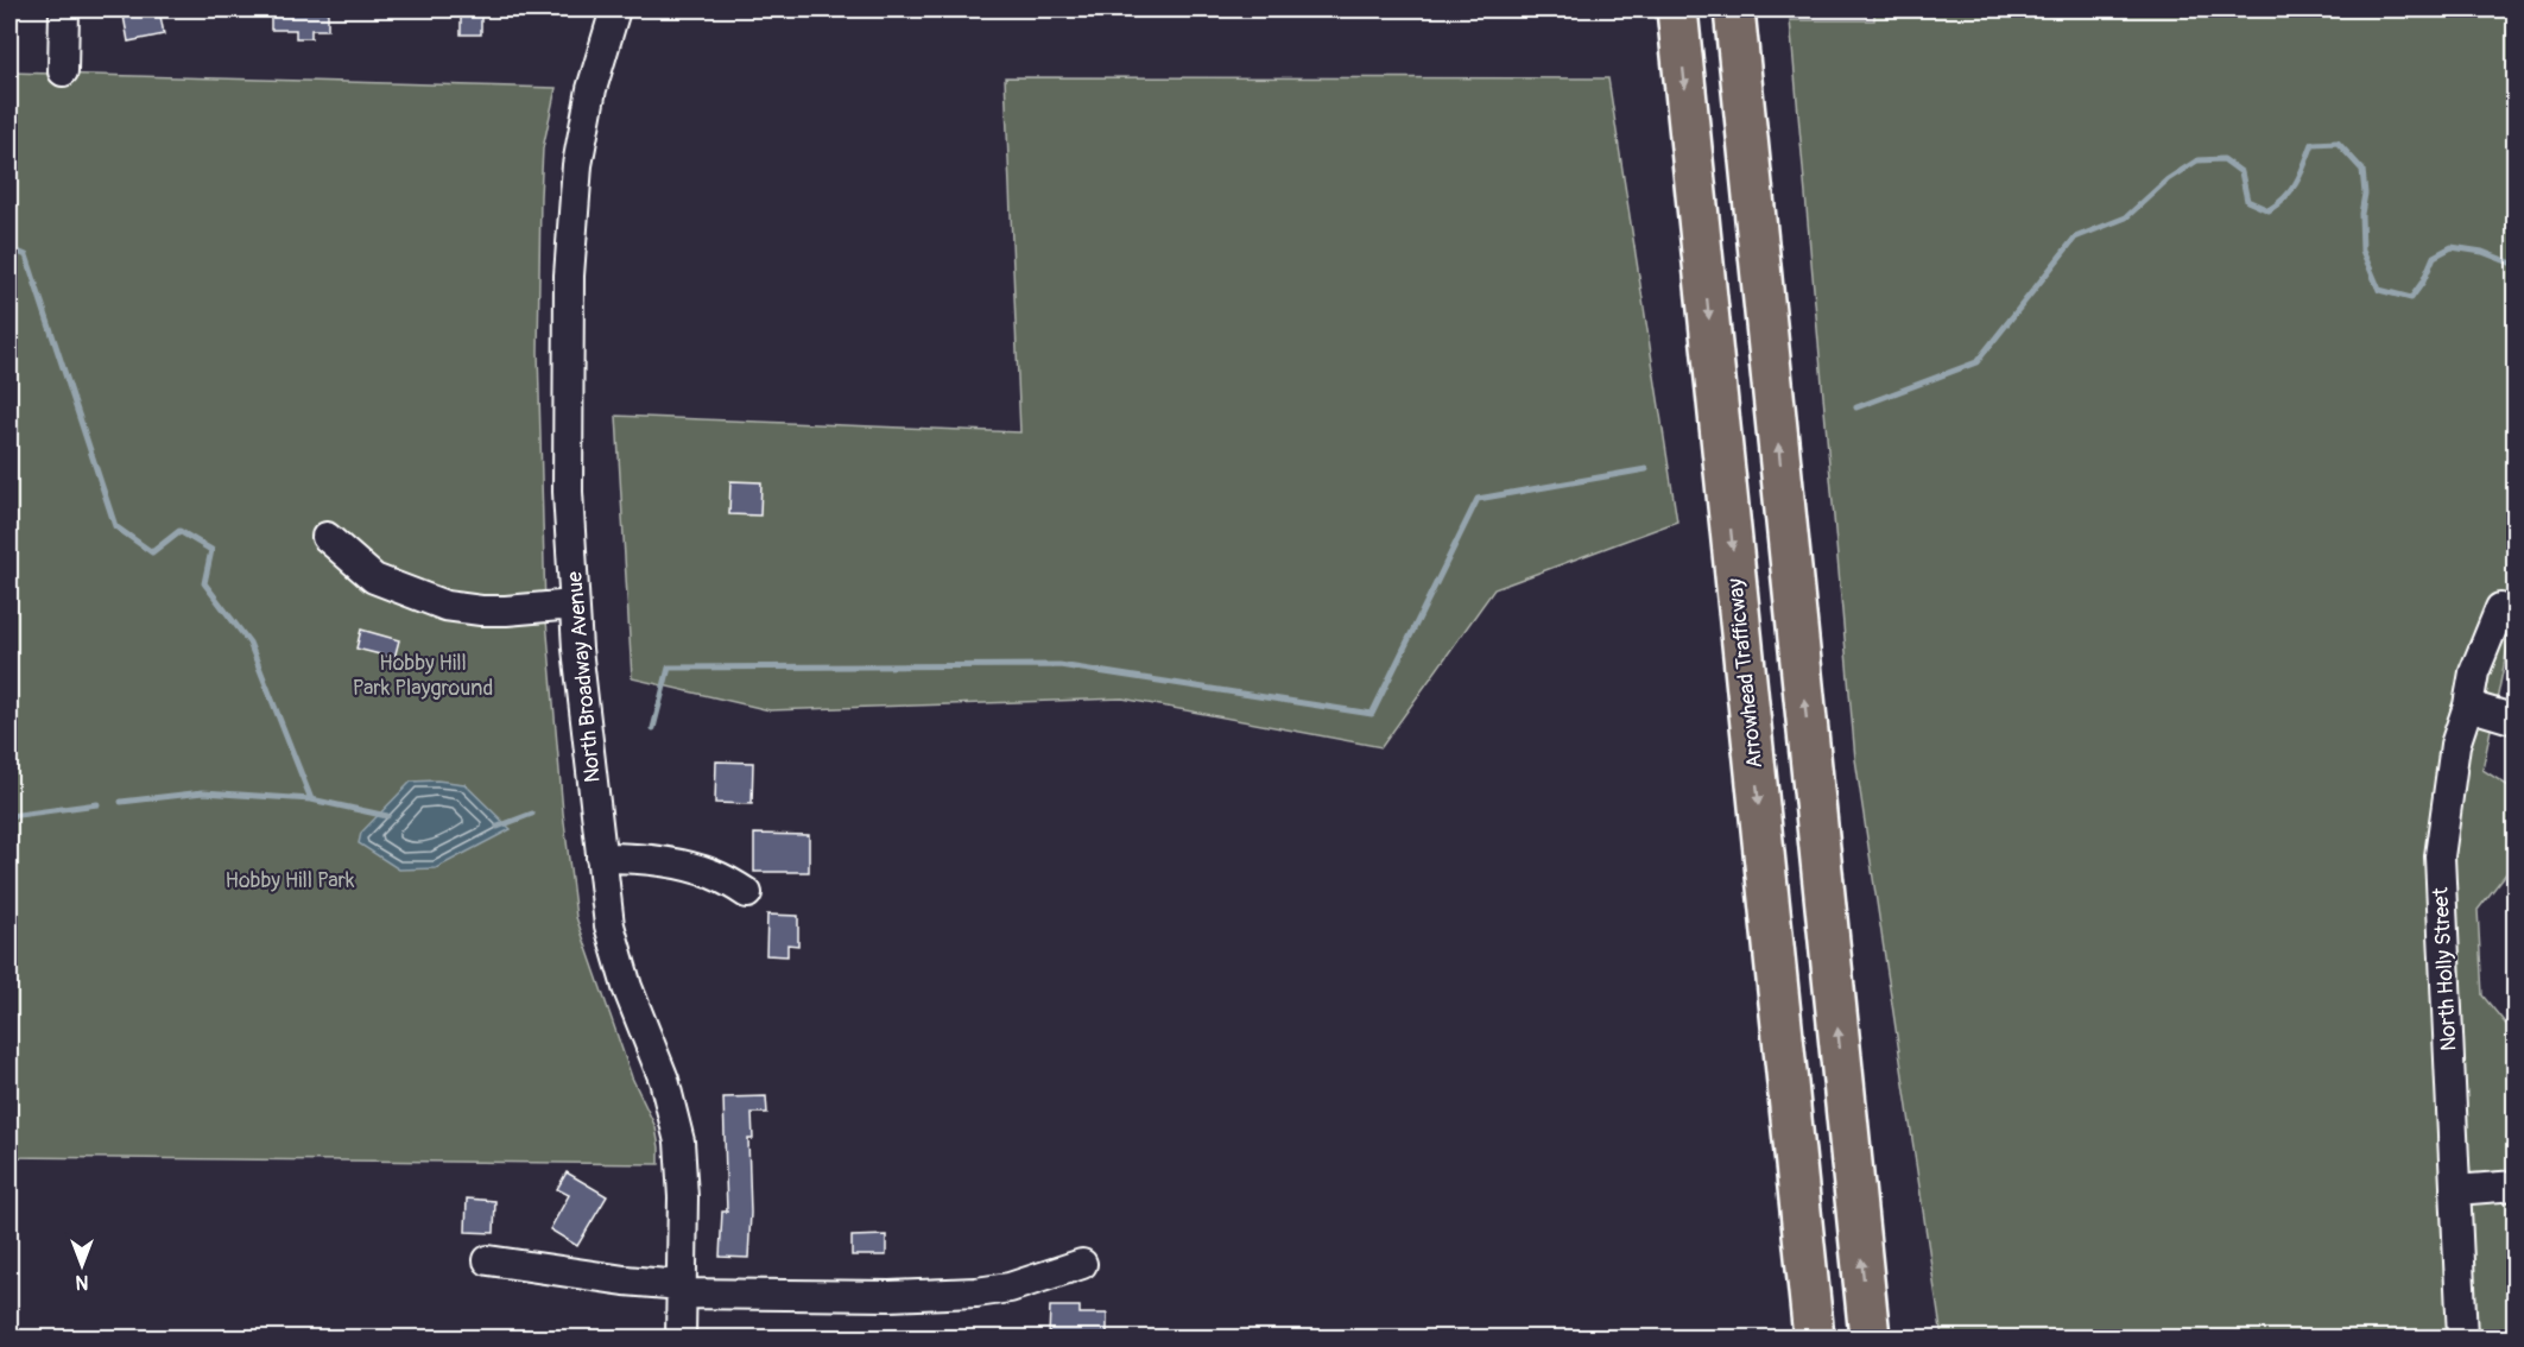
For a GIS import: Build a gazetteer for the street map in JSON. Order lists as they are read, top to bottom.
{
  "streets": {
    "highway": ["Arrowhead Trafficway"],
    "street": ["North Broadway Avenue", "North Holly Street"]
  },
  "parks": ["Hobby Hill Park Playground", "Hobby Hill Park"],
  "north": "bottom"
}
